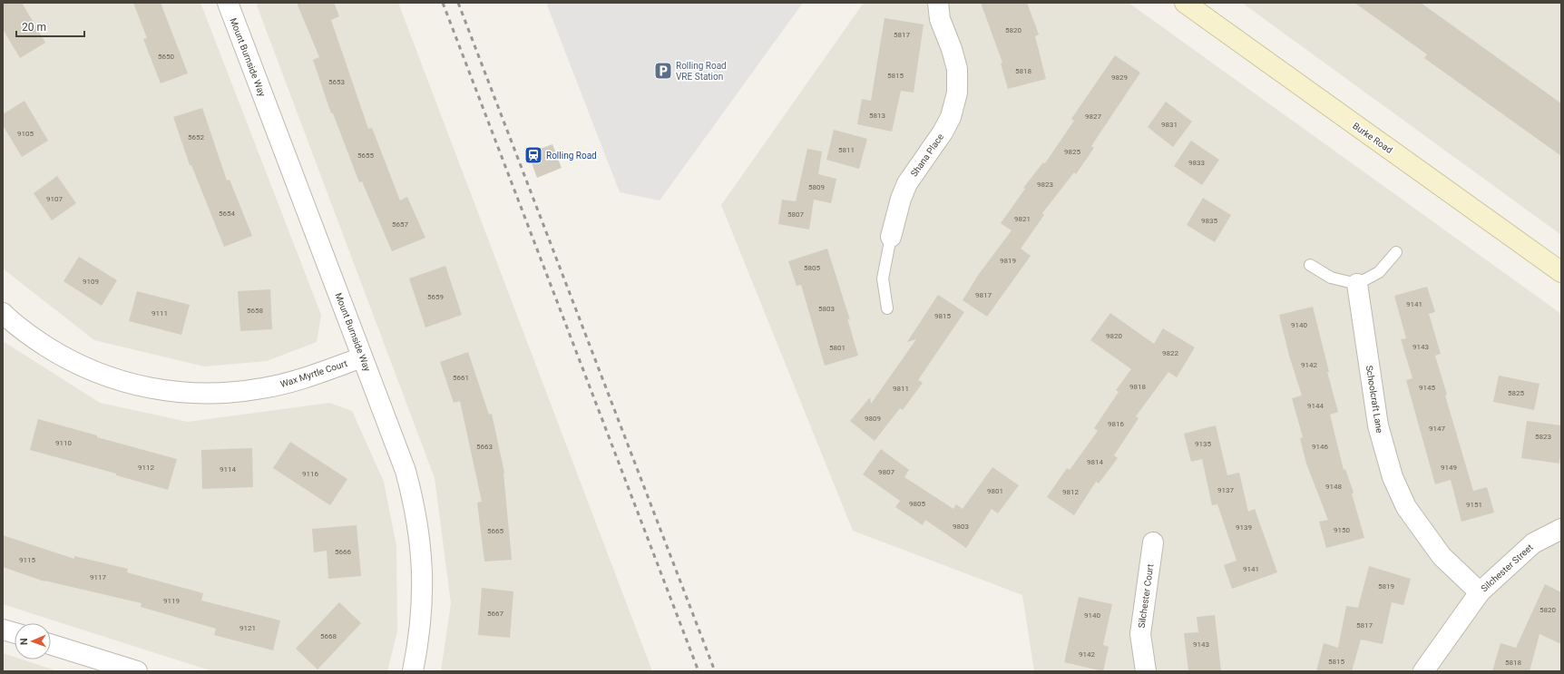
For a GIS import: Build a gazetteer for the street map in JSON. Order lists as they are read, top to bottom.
{
  "streets": {
    "street": [
      "Mount Burnside Way",
      "Burke Road",
      "Shana Place",
      "Wax Myrtle Court",
      "Schoolcraft Lane",
      "Silchester Street",
      "Silchester Court"
    ]
  },
  "crossings": [
    ["Mount Burnside Way", "Wax Myrtle Court"],
    ["Schoolcraft Lane", "Silchester Street"]
  ],
  "places": {
    "parking": ["Rolling Road VRE Station"],
    "station": ["Rolling Road"]
  },
  "house_numbers": [
    "5820",
    "5817",
    "5650",
    "5818",
    "5815",
    "9829",
    "5653",
    "5813",
    "9827",
    "9831",
    "9105",
    "5652",
    "5811",
    "9825",
    "5655",
    "9833",
    "9823",
    "5809",
    "9107",
    "5654",
    "5807",
    "9821",
    "9835",
    "5657",
    "9819",
    "5805",
    "9109",
    "9817",
    "5659",
    "9141",
    "5803",
    "5658",
    "9111",
    "9815",
    "9140",
    "9820",
    "9143",
    "5801",
    "9822",
    "9142",
    "5661",
    "9818",
    "9145",
    "9811",
    "5825",
    "9144",
    "9809",
    "9816",
    "9147",
    "5823",
    "9110",
    "9135",
    "5663",
    "9146",
    "9814",
    "9112",
    "9149",
    "9114",
    "9807",
    "9116",
    "9148",
    "9137",
    "9801",
    "9812",
    "9805",
    "9151",
    "9803",
    "9139",
    "9150",
    "5665",
    "5666",
    "9115",
    "9141",
    "9117",
    "5819",
    "9119",
    "5820",
    "5667",
    "9140",
    "5817",
    "9121",
    "5668",
    "9143",
    "9142",
    "5815",
    "5818"
  ],
  "scale_bar": "20 m",
  "north": "left"
}
